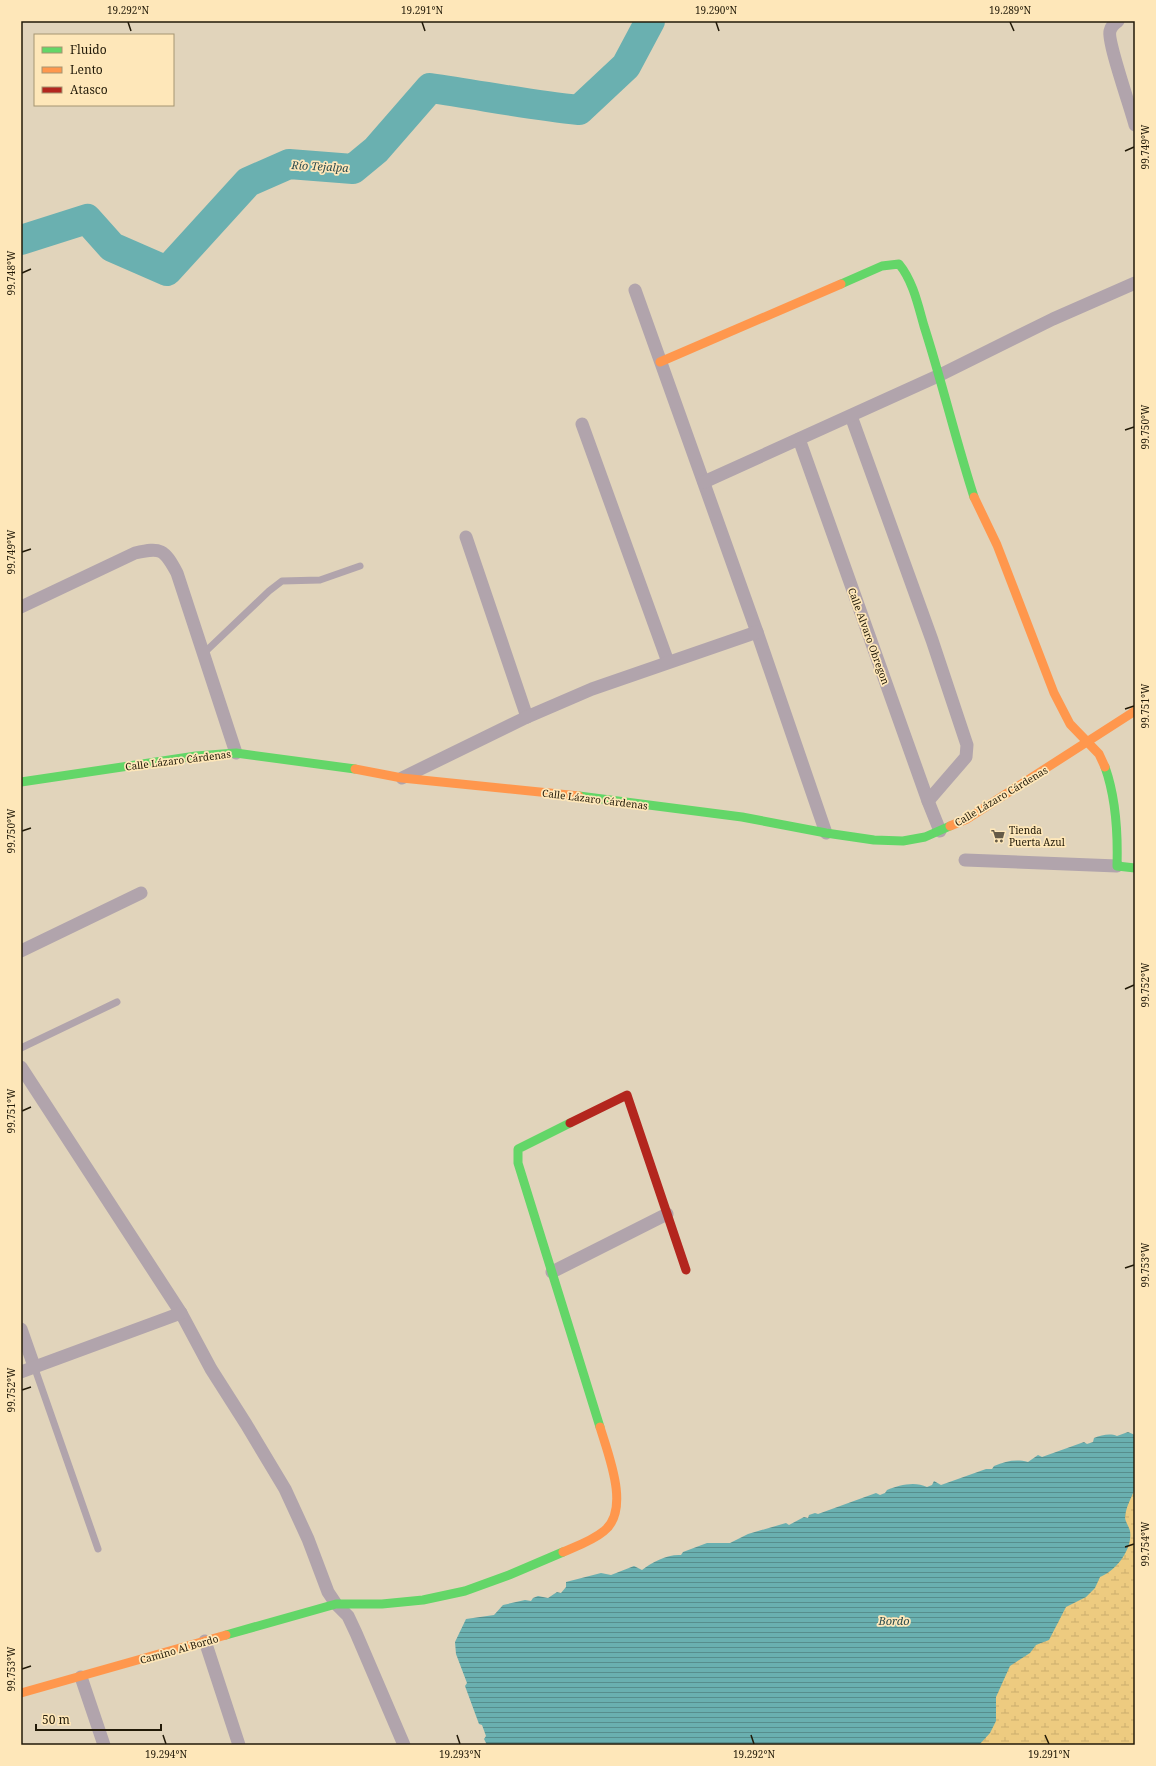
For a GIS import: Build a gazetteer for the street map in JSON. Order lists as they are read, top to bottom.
{
  "streets": {
    "street": ["Calle Alvaro Obregon", "Calle Lázaro Cárdenas", "Camino Al Bordo"]
  },
  "crossings": [
    ["Calle Alvaro Obregon", "Calle Lázaro Cárdenas"]
  ],
  "water": ["Río Tejalpa", "Bordo"],
  "places": {
    "supermarket": ["Tienda Puerta Azul"]
  },
  "legend": ["Fluido", "Lento", "Atasco"],
  "scale_bar": "50 m",
  "coordinates": [
    "19.292°N",
    "19.291°N",
    "19.290°N",
    "19.289°N",
    "99.749°W",
    "99.748°W",
    "99.750°W",
    "99.751°W",
    "99.752°W",
    "99.753°W",
    "99.754°W",
    "19.294°N",
    "19.293°N"
  ]
}
